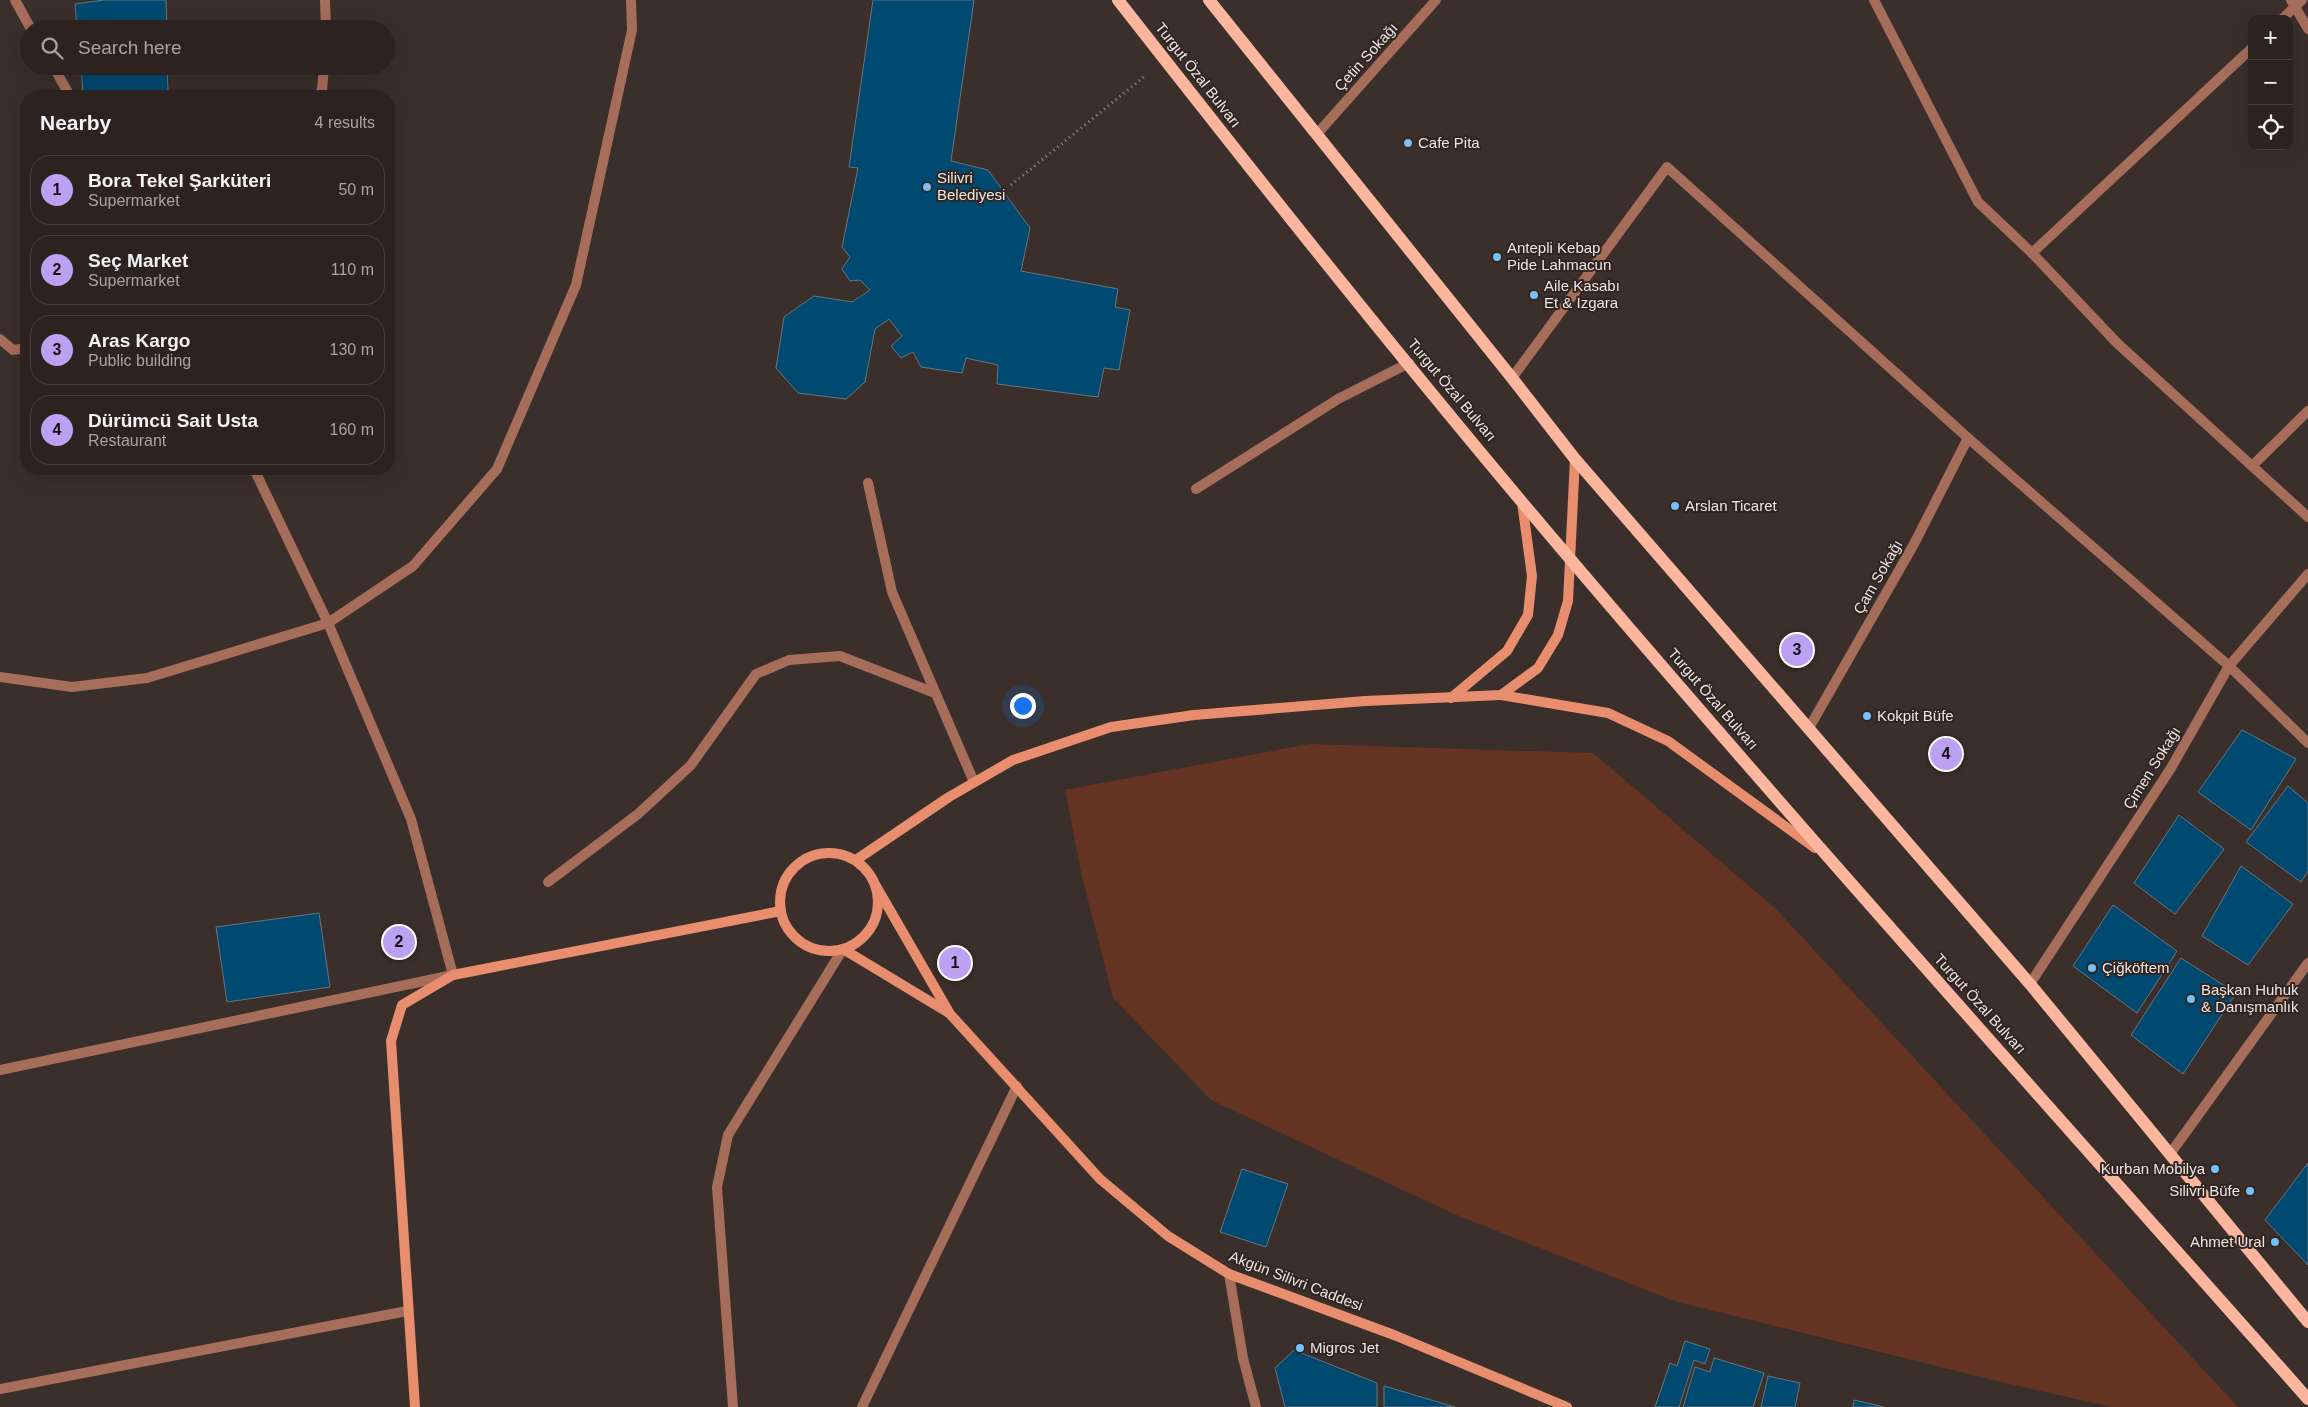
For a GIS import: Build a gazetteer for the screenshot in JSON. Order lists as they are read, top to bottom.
{
  "streets": {
    "main road": ["Turgut Özal Bulvarı", "Akgün Silivri Caddesi"],
    "street": ["Çetin Sokağı", "Çam Sokağı", "Çimen Sokağı"]
  },
  "places": [
    "Cafe Pita",
    "Silivri Belediyesi",
    "Antepli Kebap Pide Lahmacun",
    "Aile Kasabı Et & Izgara",
    "Arslan Ticaret",
    "Kokpit Büfe",
    "Çiğköftem",
    "Başkan Huhuk & Danışmanlık",
    "Kurban Mobilya",
    "Silivri Büfe",
    "Ahmet Ural",
    "Migros Jet"
  ],
  "page": {
    "map_buttons": ["+", "−"],
    "search": "Search here",
    "heading": ["Nearby", "4 results"],
    "list": [
      {
        "mark": "1",
        "name": "Bora Tekel Şarküteri",
        "note": "Supermarket",
        "value": "50 m"
      },
      {
        "mark": "2",
        "name": "Seç Market",
        "note": "Supermarket",
        "value": "110 m"
      },
      {
        "mark": "3",
        "name": "Aras Kargo",
        "note": "Public building",
        "value": "130 m"
      },
      {
        "mark": "4",
        "name": "Dürümcü Sait Usta",
        "note": "Restaurant",
        "value": "160 m"
      }
    ],
    "pins": [
      "3",
      "4",
      "2",
      "1"
    ]
  }
}
